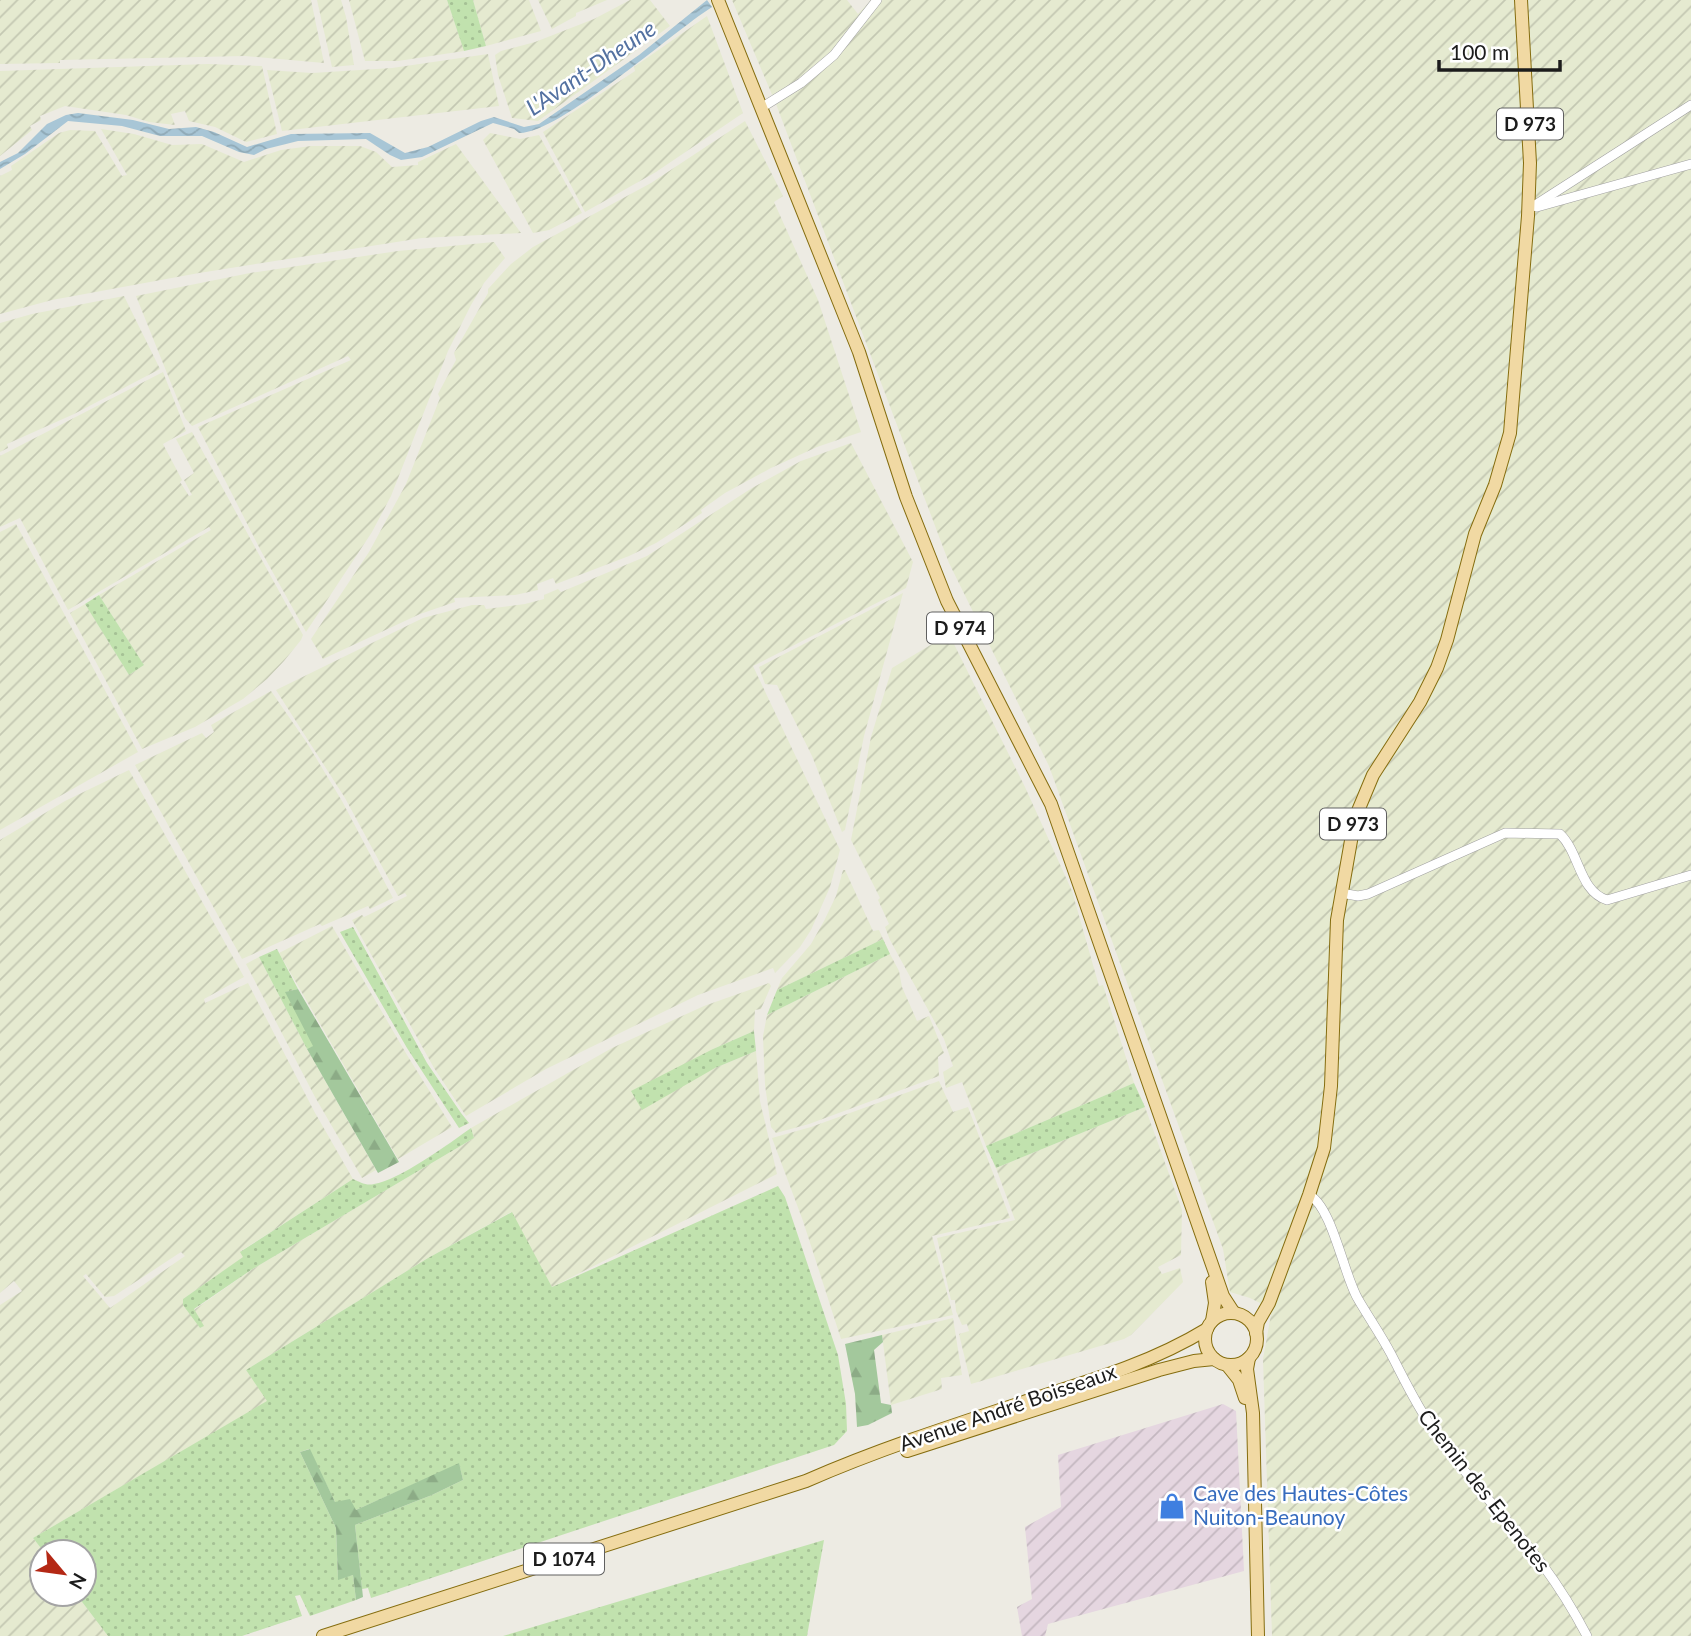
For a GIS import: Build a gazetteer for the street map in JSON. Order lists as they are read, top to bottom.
{
  "streets": {
    "main road": [
      "D 973",
      "D 974",
      "Avenue André Boisseaux",
      "D 1074"
    ],
    "street": ["Chemin des Epenotes"]
  },
  "crossings": [
    ["D 973", "D 974"],
    ["D 973", "Avenue André Boisseaux"],
    ["D 973", "Chemin des Epenotes"],
    ["D 974", "Avenue André Boisseaux"]
  ],
  "water": ["L'Avant-Dheune"],
  "places": {
    "shop": ["Cave des Hautes-Côtes Nuiton-Beaunoy"]
  },
  "scale_bar": "100 m",
  "north": "bottom right"
}
